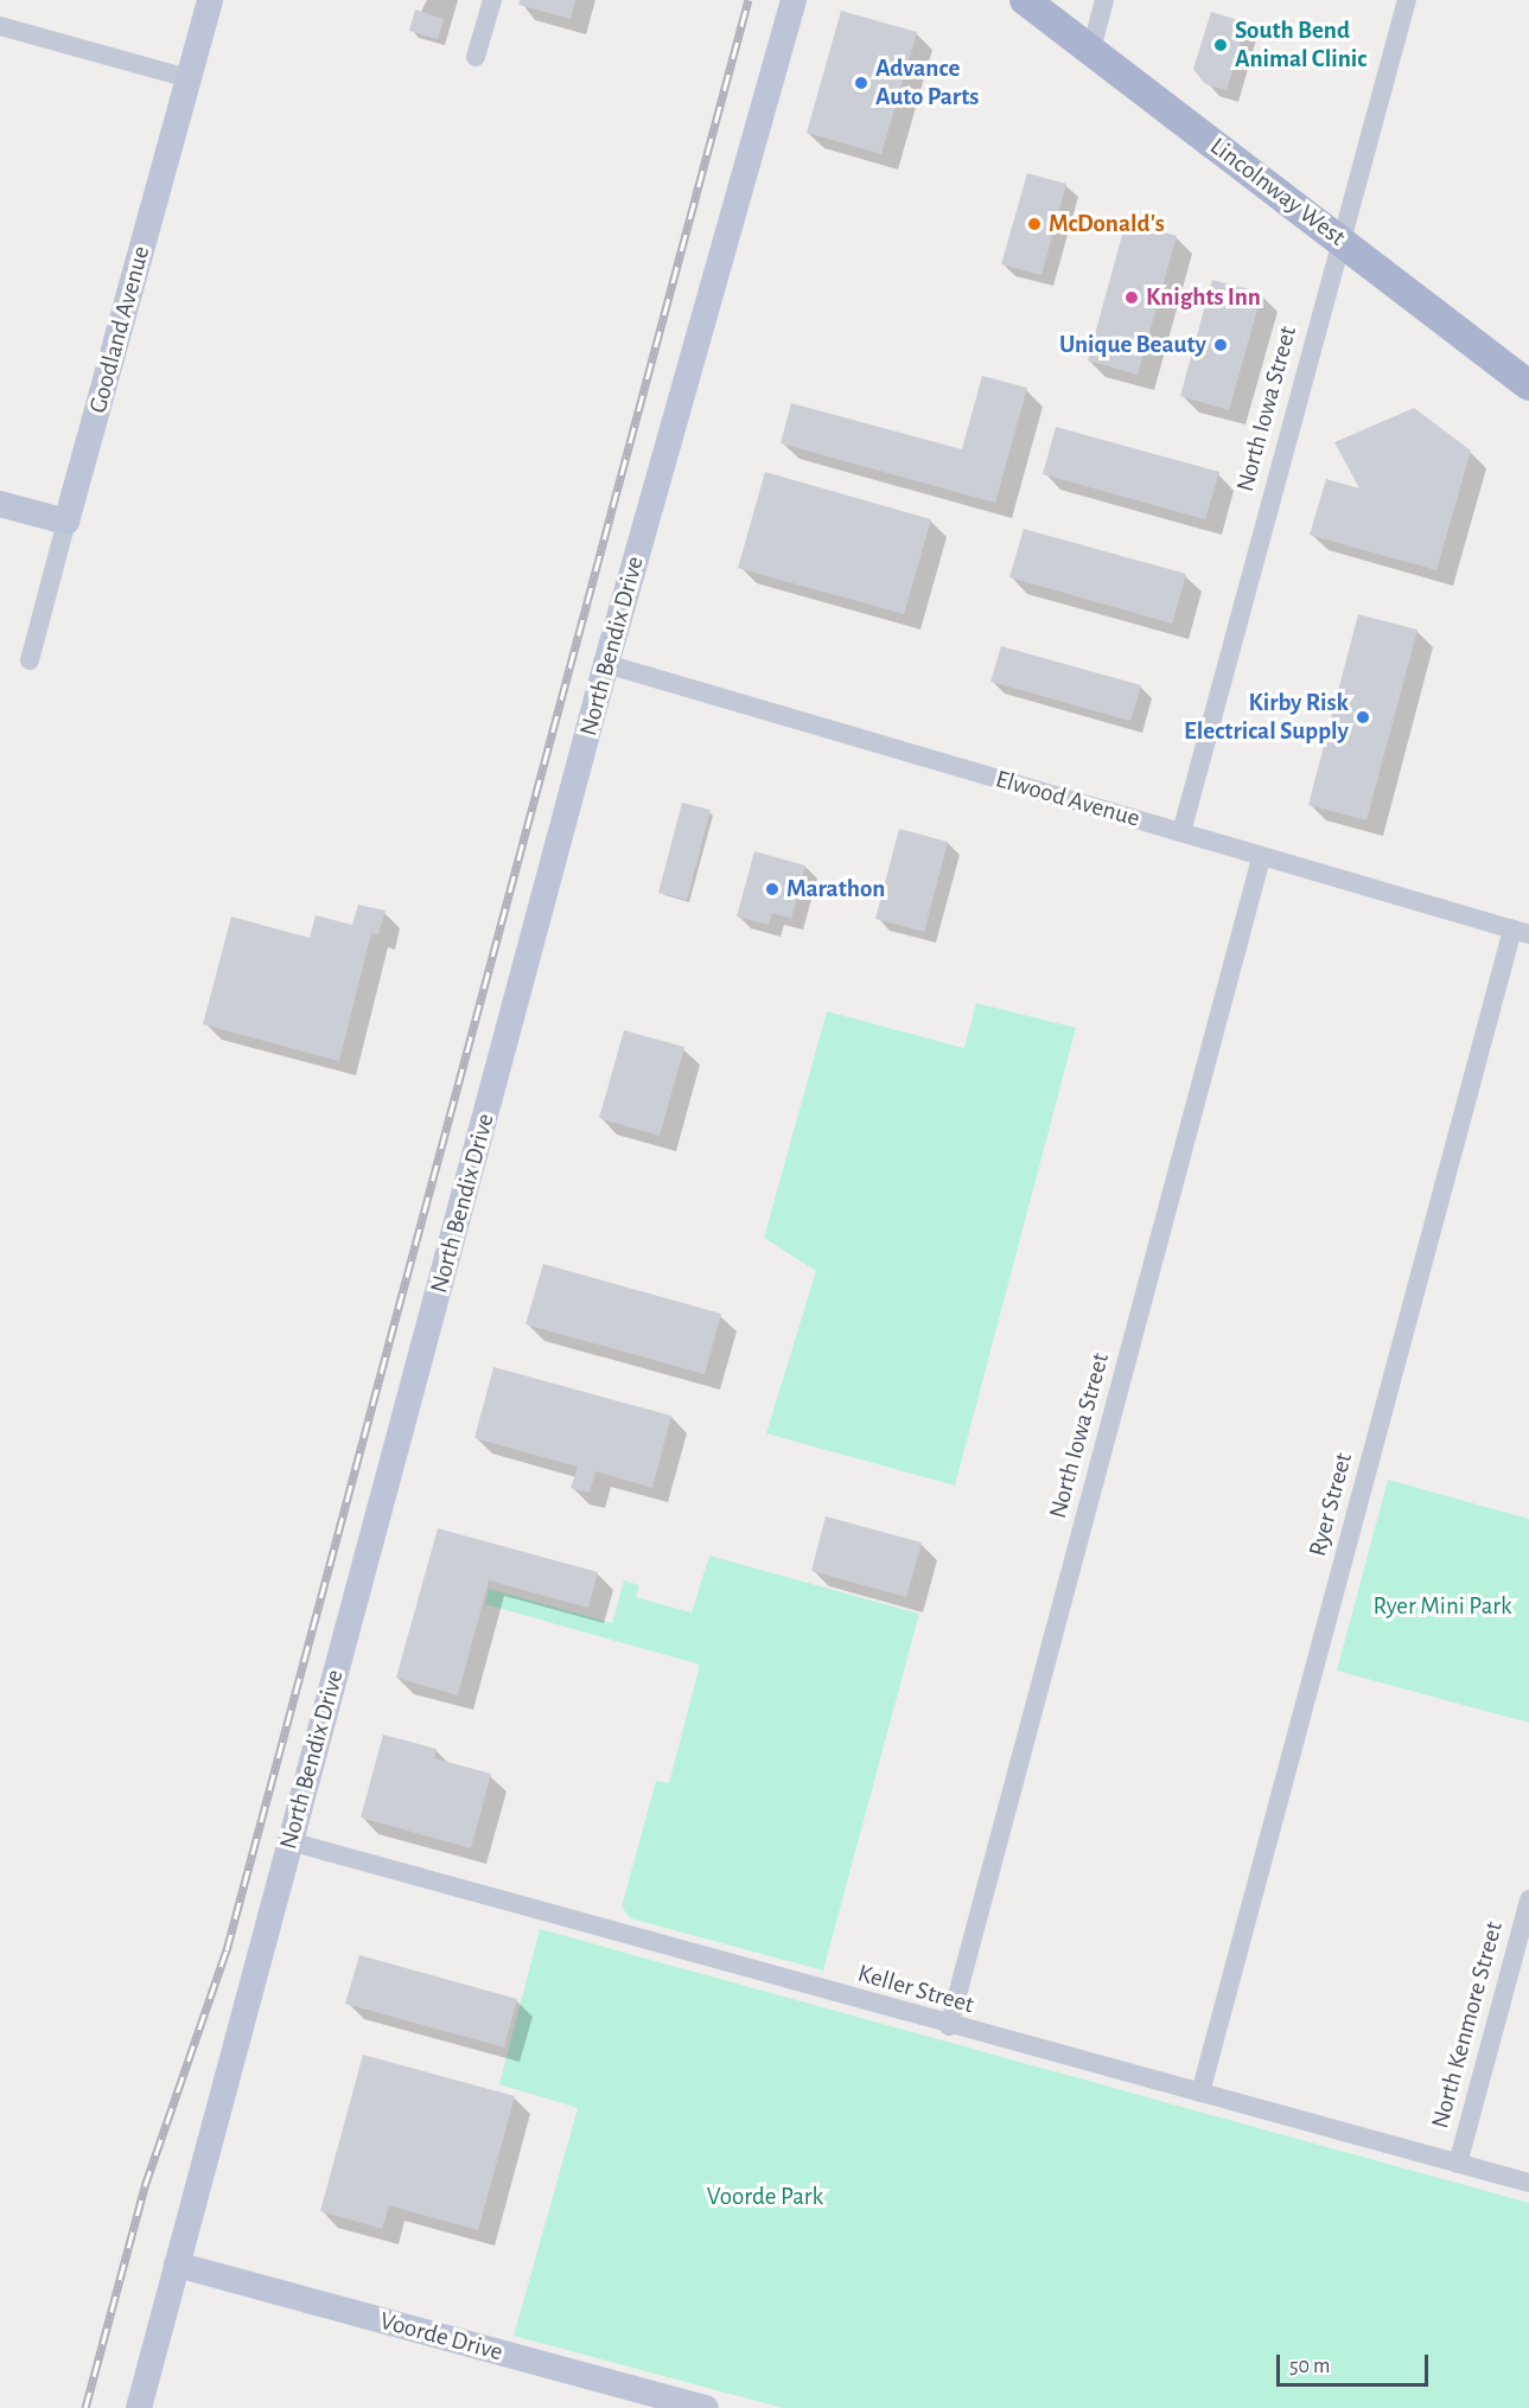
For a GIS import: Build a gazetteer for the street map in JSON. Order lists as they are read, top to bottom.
{
  "streets": {
    "main road": ["Lincolnway West"],
    "street": [
      "Goodland Avenue",
      "North Iowa Street",
      "North Bendix Drive",
      "Elwood Avenue",
      "Ryer Street",
      "Keller Street",
      "North Kenmore Street",
      "Voorde Drive"
    ]
  },
  "crossings": [
    ["Lincolnway West", "North Iowa Street"],
    ["North Iowa Street", "Elwood Avenue"],
    ["North Iowa Street", "Keller Street"],
    ["North Bendix Drive", "Elwood Avenue"],
    ["North Bendix Drive", "Keller Street"],
    ["North Bendix Drive", "Voorde Drive"],
    ["Elwood Avenue", "Ryer Street"],
    ["Ryer Street", "Keller Street"],
    ["Keller Street", "North Kenmore Street"]
  ],
  "parks": ["Ryer Mini Park", "Voorde Park"],
  "places": [
    "South Bend Animal Clinic",
    "Advance Auto Parts",
    "McDonald's",
    "Knights Inn",
    "Unique Beauty",
    "Kirby Risk Electrical Supply",
    "Marathon"
  ],
  "scale_bar": "50 m"
}
